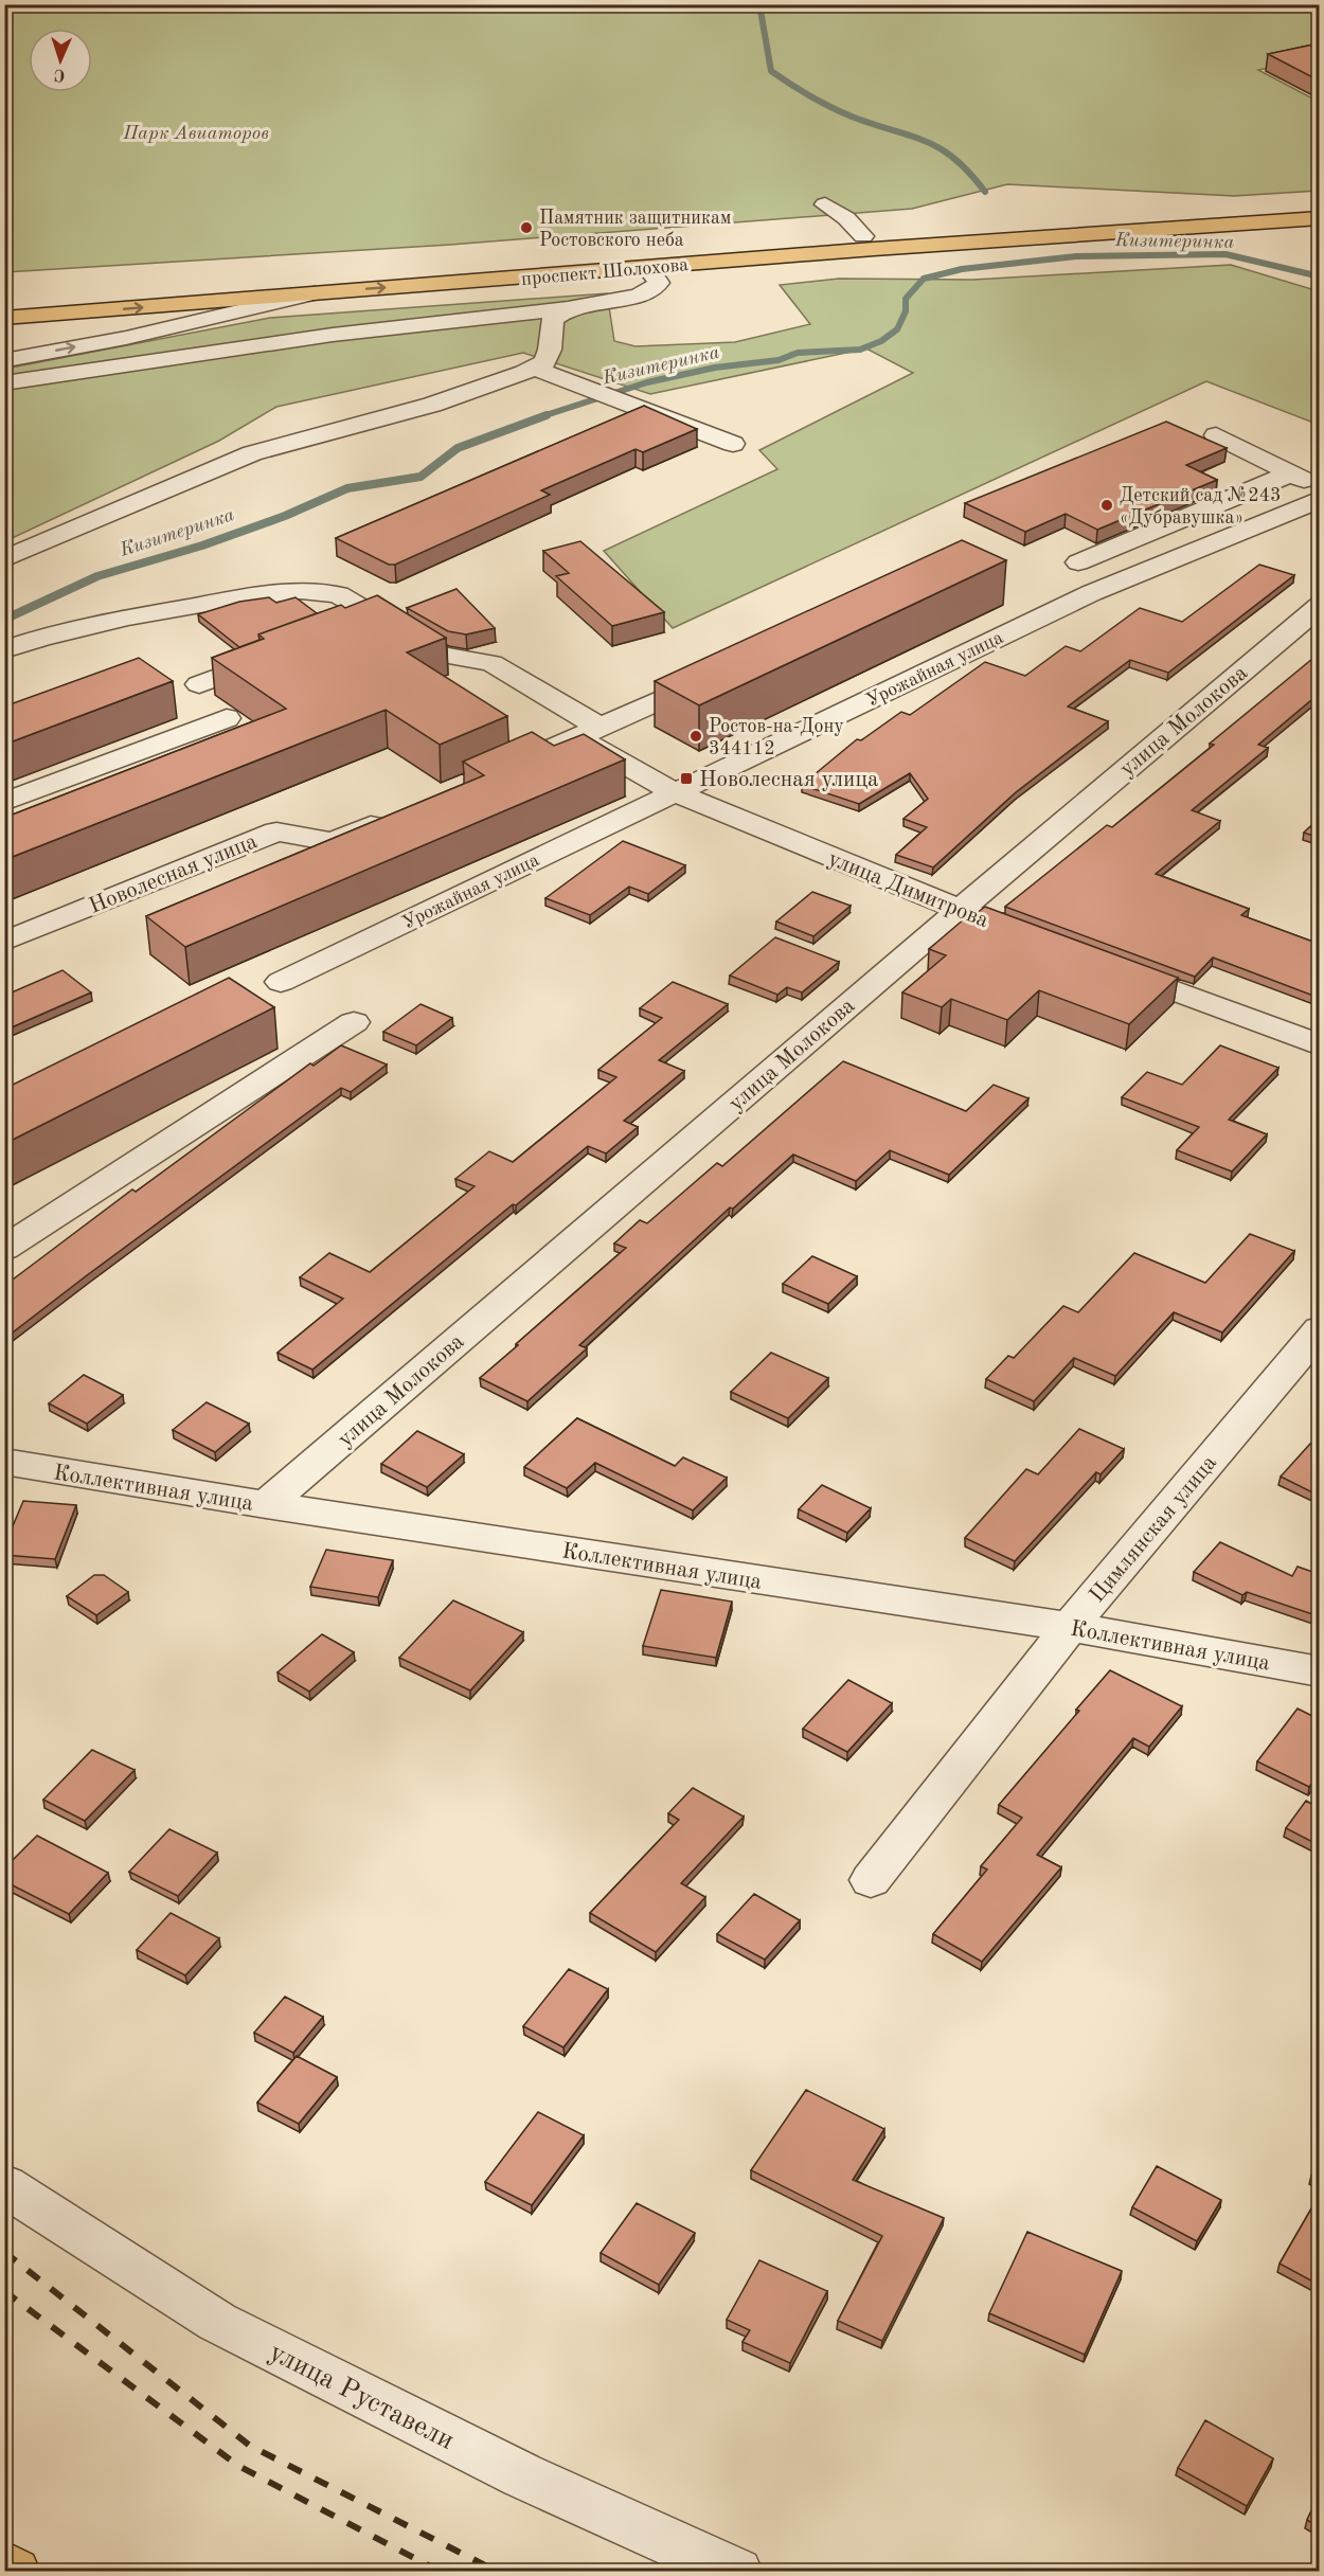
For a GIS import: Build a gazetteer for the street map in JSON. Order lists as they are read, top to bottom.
{
  "streets": {
    "main road": ["проспект Шолохова"],
    "street": [
      "Урожайная улица",
      "улица Молокова",
      "Новолесная улица",
      "улица Димитрова",
      "Коллективная улица",
      "Цимлянская улица",
      "улица Руставели"
    ]
  },
  "crossings": [
    ["Урожайная улица", "улица Димитрова"],
    ["улица Молокова", "улица Димитрова"],
    ["улица Молокова", "Коллективная улица"],
    ["Коллективная улица", "Цимлянская улица"]
  ],
  "water": ["Кизитеринка"],
  "parks": ["Парк Авиаторов"],
  "places": {
    "other": ["Памятник защитникам Ростовского неба", "Детский сад №243 «Дубравушка»", "Ростов-на-Дону 344112"],
    "transit": ["Новолесная улица"]
  },
  "north": "bottom"
}
